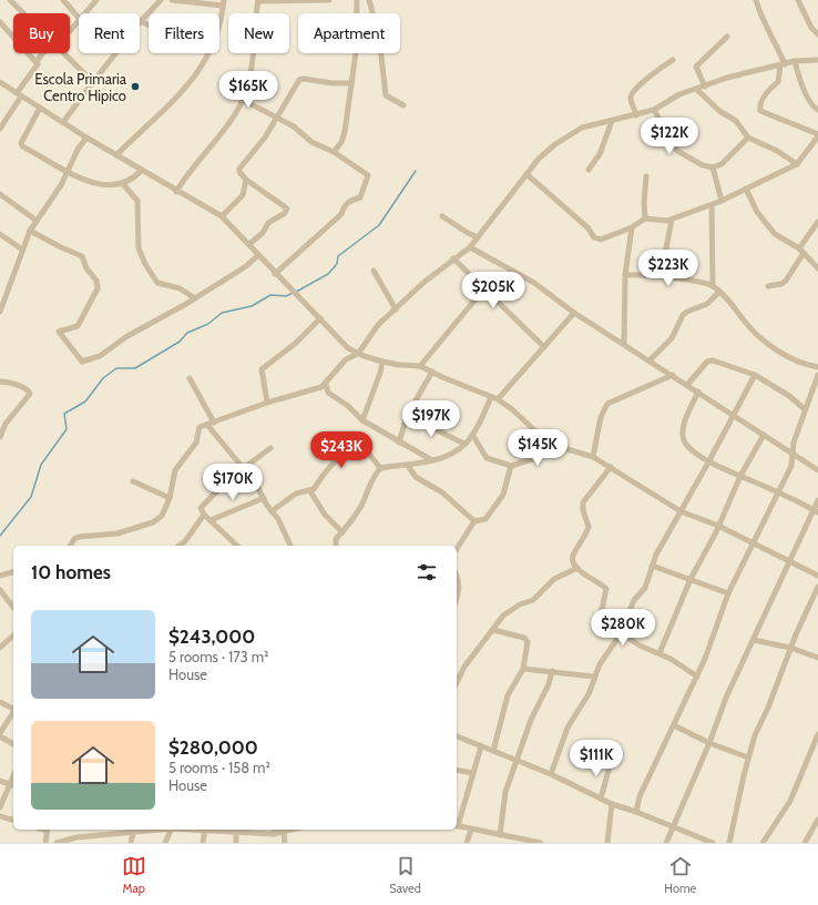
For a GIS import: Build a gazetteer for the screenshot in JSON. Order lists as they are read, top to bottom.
{
  "places": ["Escola Primaria Centro Hipico"],
  "page": {
    "chip": [
      "Buy",
      "Rent",
      "Filters",
      "New",
      "Apartment"
    ],
    "price": [
      "$165K",
      "$122K",
      "$223K",
      "$205K",
      "$197K",
      "$145K",
      "$243K",
      "$170K",
      "$280K",
      "$111K"
    ],
    "heading": "10 homes",
    "list": [
      {
        "name": "$243,000",
        "note": "5 rooms · 173 m² · House"
      },
      {
        "name": "$280,000",
        "note": "5 rooms · 158 m² · House"
      }
    ],
    "tabs": ["Map", "Saved", "Home"]
  }
}
